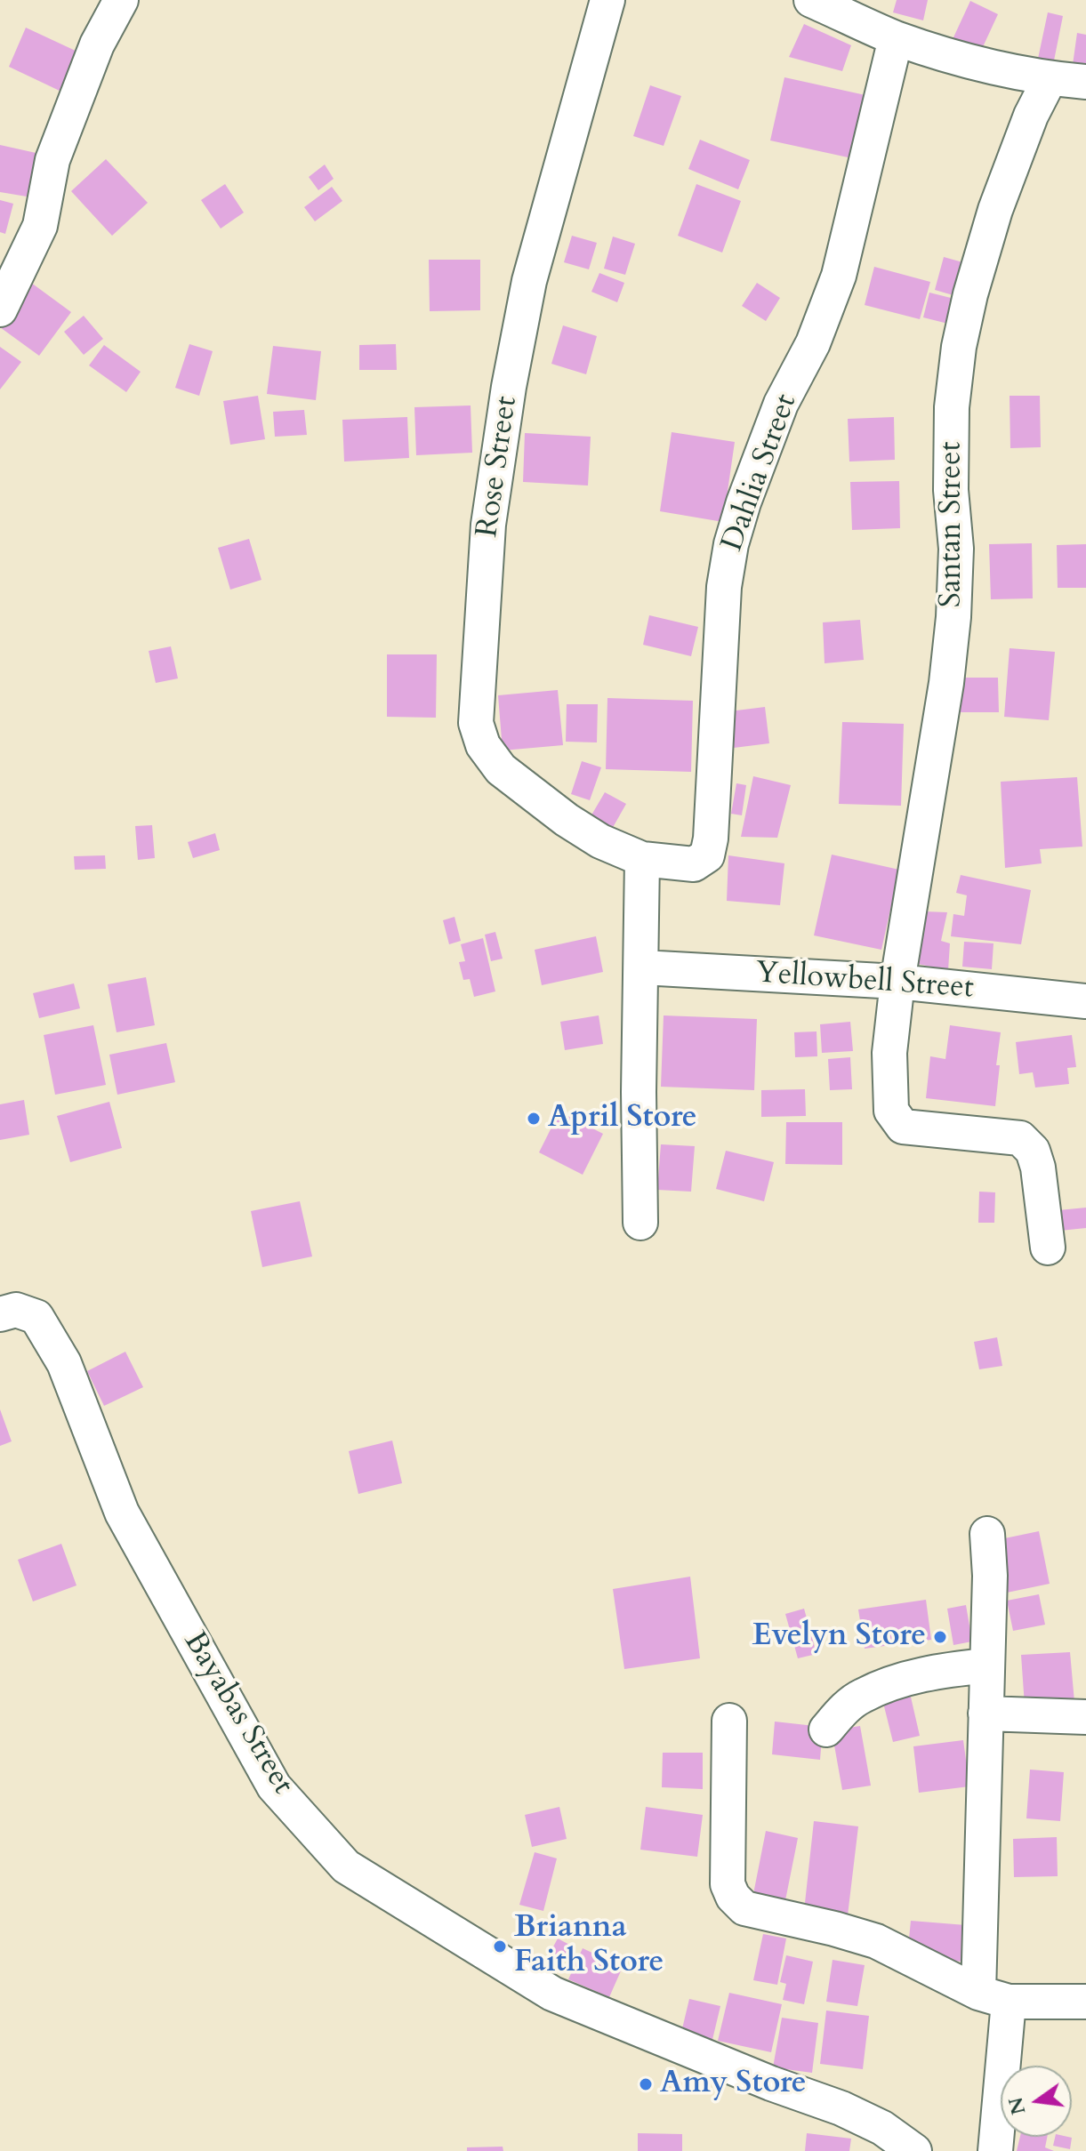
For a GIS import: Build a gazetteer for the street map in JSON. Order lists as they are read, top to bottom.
{
  "streets": {
    "street": [
      "Rose Street",
      "Dahlia Street",
      "Santan Street",
      "Yellowbell Street",
      "Bayabas Street"
    ]
  },
  "crossings": [
    ["Rose Street", "Dahlia Street"],
    ["Santan Street", "Yellowbell Street"]
  ],
  "places": [
    "April Store",
    "Evelyn Store",
    "Brianna Faith Store",
    "Amy Store"
  ],
  "north": "left"
}
